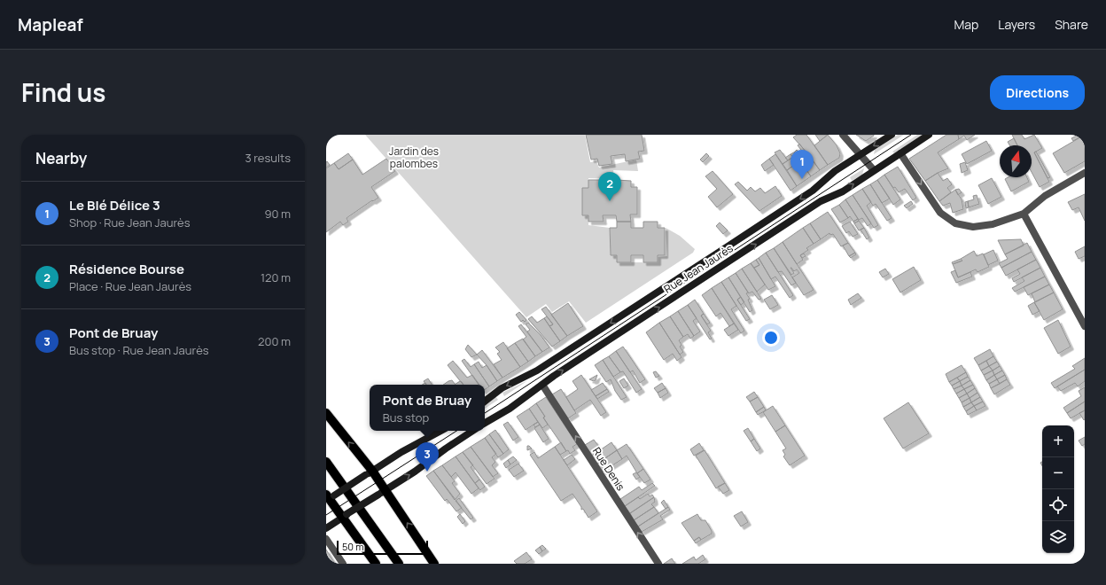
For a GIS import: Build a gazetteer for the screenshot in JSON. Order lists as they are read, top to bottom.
{
  "streets": {
    "main road": ["Rue Jean Jaurès"],
    "street": ["Rue Denis"]
  },
  "crossings": [
    ["Rue Jean Jaurès", "Rue Denis"]
  ],
  "one_way": ["Rue Denis"],
  "parks": ["Jardin des palombes"],
  "scale_bar": "50 m",
  "north": "top",
  "page": {
    "header": "Mapleaf",
    "nav": ["Map", "Layers", "Share"],
    "title": "Find us",
    "buttons": "Directions",
    "heading": ["Nearby", "3 results"],
    "pins": ["1", "2", "3"],
    "list": [
      {
        "mark": "1",
        "name": "Le Blé Délice 3",
        "note": "Shop · Rue Jean Jaurès",
        "value": "90 m"
      },
      {
        "mark": "2",
        "name": "Résidence Bourse",
        "note": "Place · Rue Jean Jaurès",
        "value": "120 m"
      },
      {
        "mark": "3",
        "name": "Pont de Bruay",
        "note": "Bus stop · Rue Jean Jaurès",
        "value": "200 m"
      }
    ],
    "popup": ["Pont de Bruay", "Bus stop"],
    "map_buttons": ["+", "−"],
    "scale": "50 m"
  }
}
